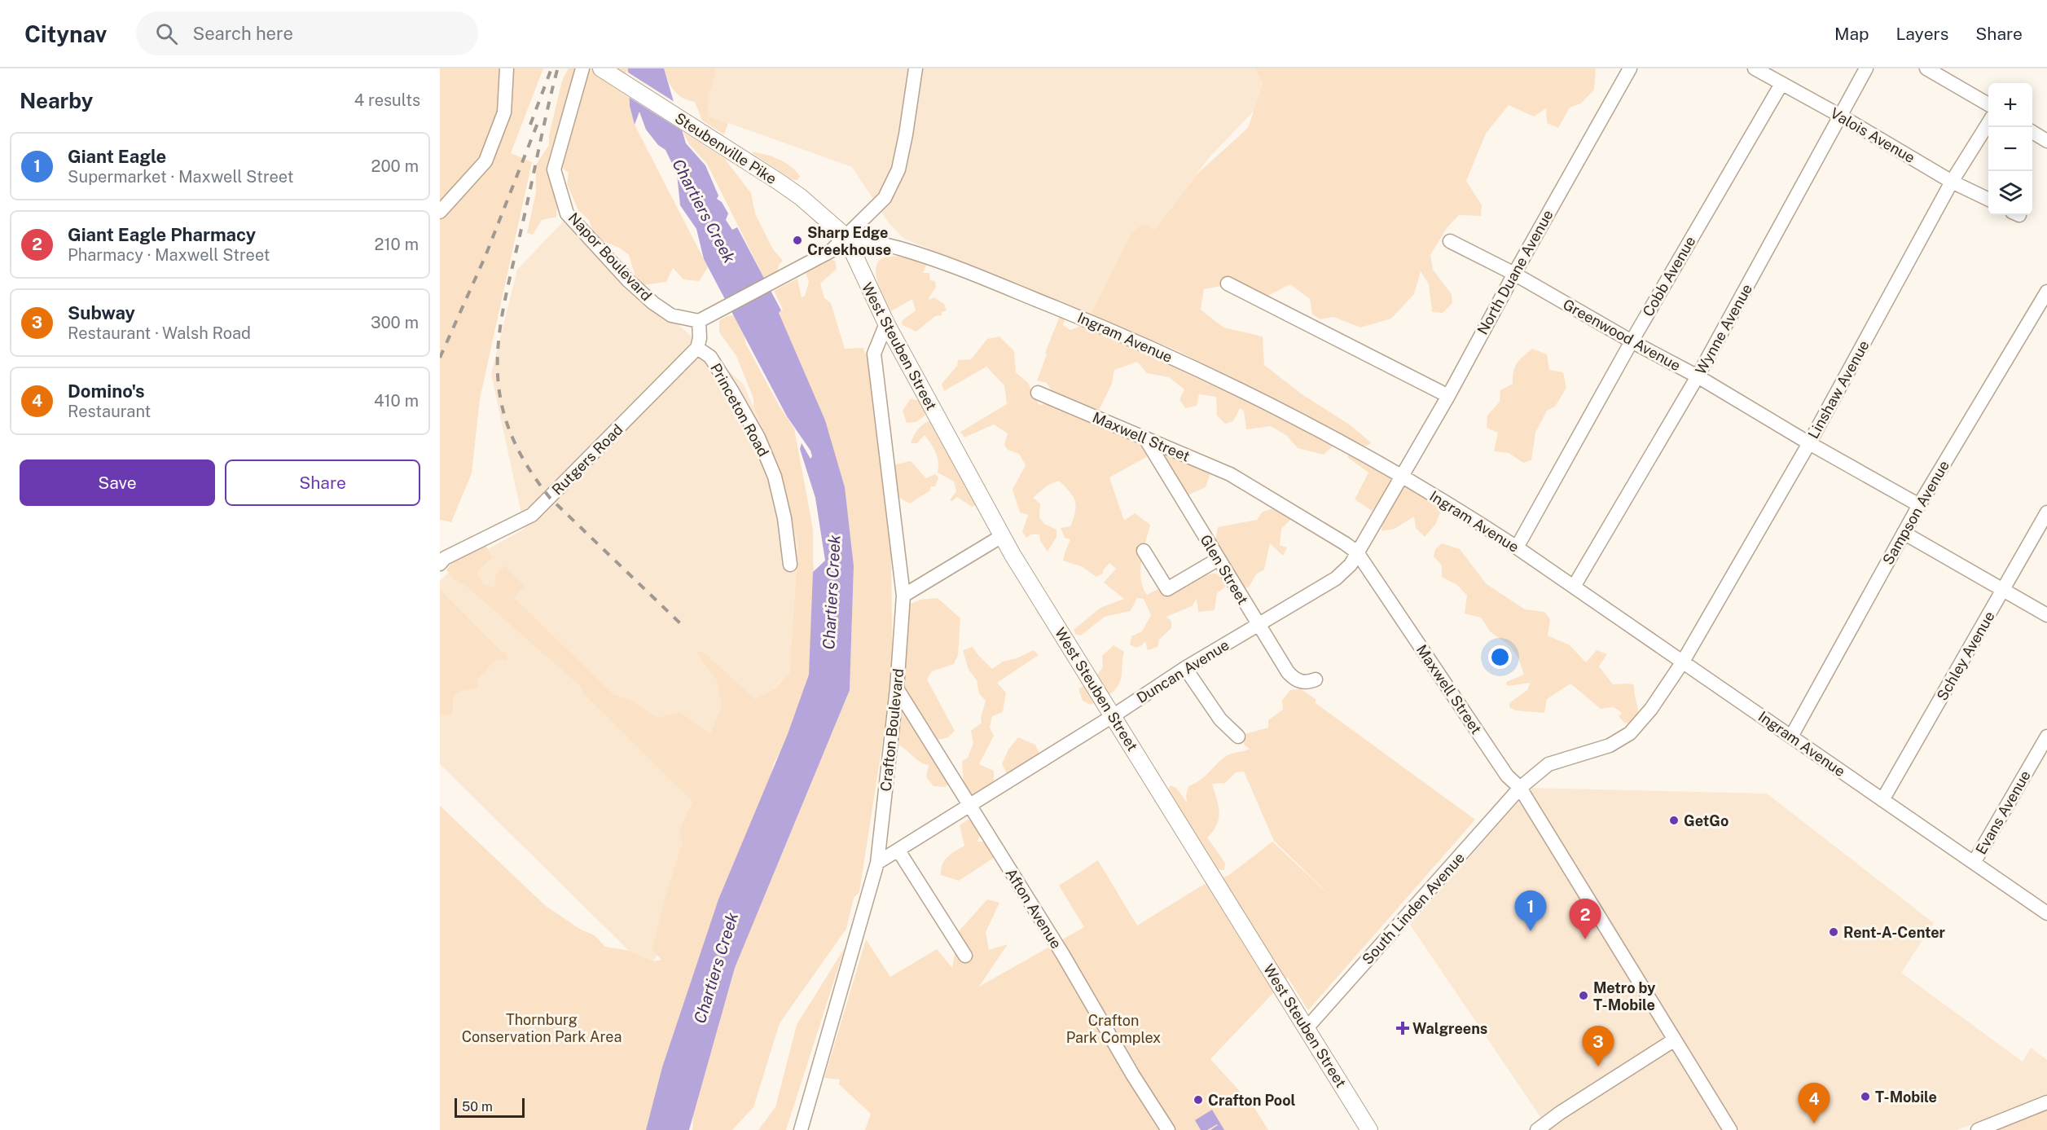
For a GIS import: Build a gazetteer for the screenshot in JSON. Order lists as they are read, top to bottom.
{
  "streets": {
    "main road": ["Steubenville Pike", "West Steuben Street"],
    "street": [
      "Valois Avenue",
      "Napor Boulevard",
      "North Duane Avenue",
      "Cobb Avenue",
      "Wynne Avenue",
      "Greenwood Avenue",
      "Ingram Avenue",
      "Linshaw Avenue",
      "Princeton Road",
      "Maxwell Street",
      "Rutgers Road",
      "Sampson Avenue",
      "Glen Street",
      "Schley Avenue",
      "Duncan Avenue",
      "Crafton Boulevard",
      "Evans Avenue",
      "Afton Avenue",
      "South Linden Avenue"
    ]
  },
  "crossings": [
    ["Valois Avenue", "Cobb Avenue"],
    ["Valois Avenue", "Wynne Avenue"],
    ["Valois Avenue", "Linshaw Avenue"],
    ["Steubenville Pike", "Ingram Avenue"],
    ["Steubenville Pike", "West Steuben Street"],
    ["North Duane Avenue", "Greenwood Avenue"],
    ["North Duane Avenue", "Ingram Avenue"],
    ["North Duane Avenue", "Duncan Avenue"],
    ["Cobb Avenue", "Greenwood Avenue"],
    ["Cobb Avenue", "Ingram Avenue"],
    ["Wynne Avenue", "Greenwood Avenue"],
    ["Wynne Avenue", "Ingram Avenue"],
    ["Greenwood Avenue", "Linshaw Avenue"],
    ["Greenwood Avenue", "Sampson Avenue"],
    ["Ingram Avenue", "West Steuben Street"],
    ["Ingram Avenue", "Linshaw Avenue"],
    ["Ingram Avenue", "Sampson Avenue"],
    ["Ingram Avenue", "Schley Avenue"],
    ["Ingram Avenue", "Duncan Avenue"],
    ["Ingram Avenue", "Evans Avenue"],
    ["West Steuben Street", "Duncan Avenue"],
    ["West Steuben Street", "Crafton Boulevard"],
    ["West Steuben Street", "South Linden Avenue"],
    ["Linshaw Avenue", "Maxwell Street"],
    ["Linshaw Avenue", "South Linden Avenue"],
    ["Princeton Road", "Rutgers Road"],
    ["Maxwell Street", "Glen Street"],
    ["Maxwell Street", "Duncan Avenue"],
    ["Maxwell Street", "South Linden Avenue"],
    ["Glen Street", "Duncan Avenue"],
    ["Duncan Avenue", "Crafton Boulevard"],
    ["Duncan Avenue", "Afton Avenue"],
    ["Crafton Boulevard", "Afton Avenue"]
  ],
  "water": ["Chartiers Creek"],
  "parks": ["Thornburg Conservation Park Area", "Crafton Park Complex"],
  "places": {
    "other": [
      "Sharp Edge Creekhouse",
      "GetGo",
      "Rent-A-Center",
      "Metro by T-Mobile",
      "T-Mobile",
      "Crafton Pool"
    ],
    "health": ["Walgreens"]
  },
  "scale_bar": "50 m",
  "page": {
    "header": "Citynav",
    "search": "Search here",
    "nav": ["Map", "Layers", "Share"],
    "heading": ["Nearby", "4 results"],
    "map_buttons": ["+", "−"],
    "list": [
      {
        "mark": "1",
        "name": "Giant Eagle",
        "note": "Supermarket · Maxwell Street",
        "value": "200 m"
      },
      {
        "mark": "2",
        "name": "Giant Eagle Pharmacy",
        "note": "Pharmacy · Maxwell Street",
        "value": "210 m"
      },
      {
        "mark": "3",
        "name": "Subway",
        "note": "Restaurant · Walsh Road",
        "value": "300 m"
      },
      {
        "mark": "4",
        "name": "Domino's",
        "note": "Restaurant",
        "value": "410 m"
      }
    ],
    "buttons": ["Save", "Share"],
    "pins": [
      "1",
      "2",
      "3",
      "4"
    ],
    "scale": "50 m"
  }
}
